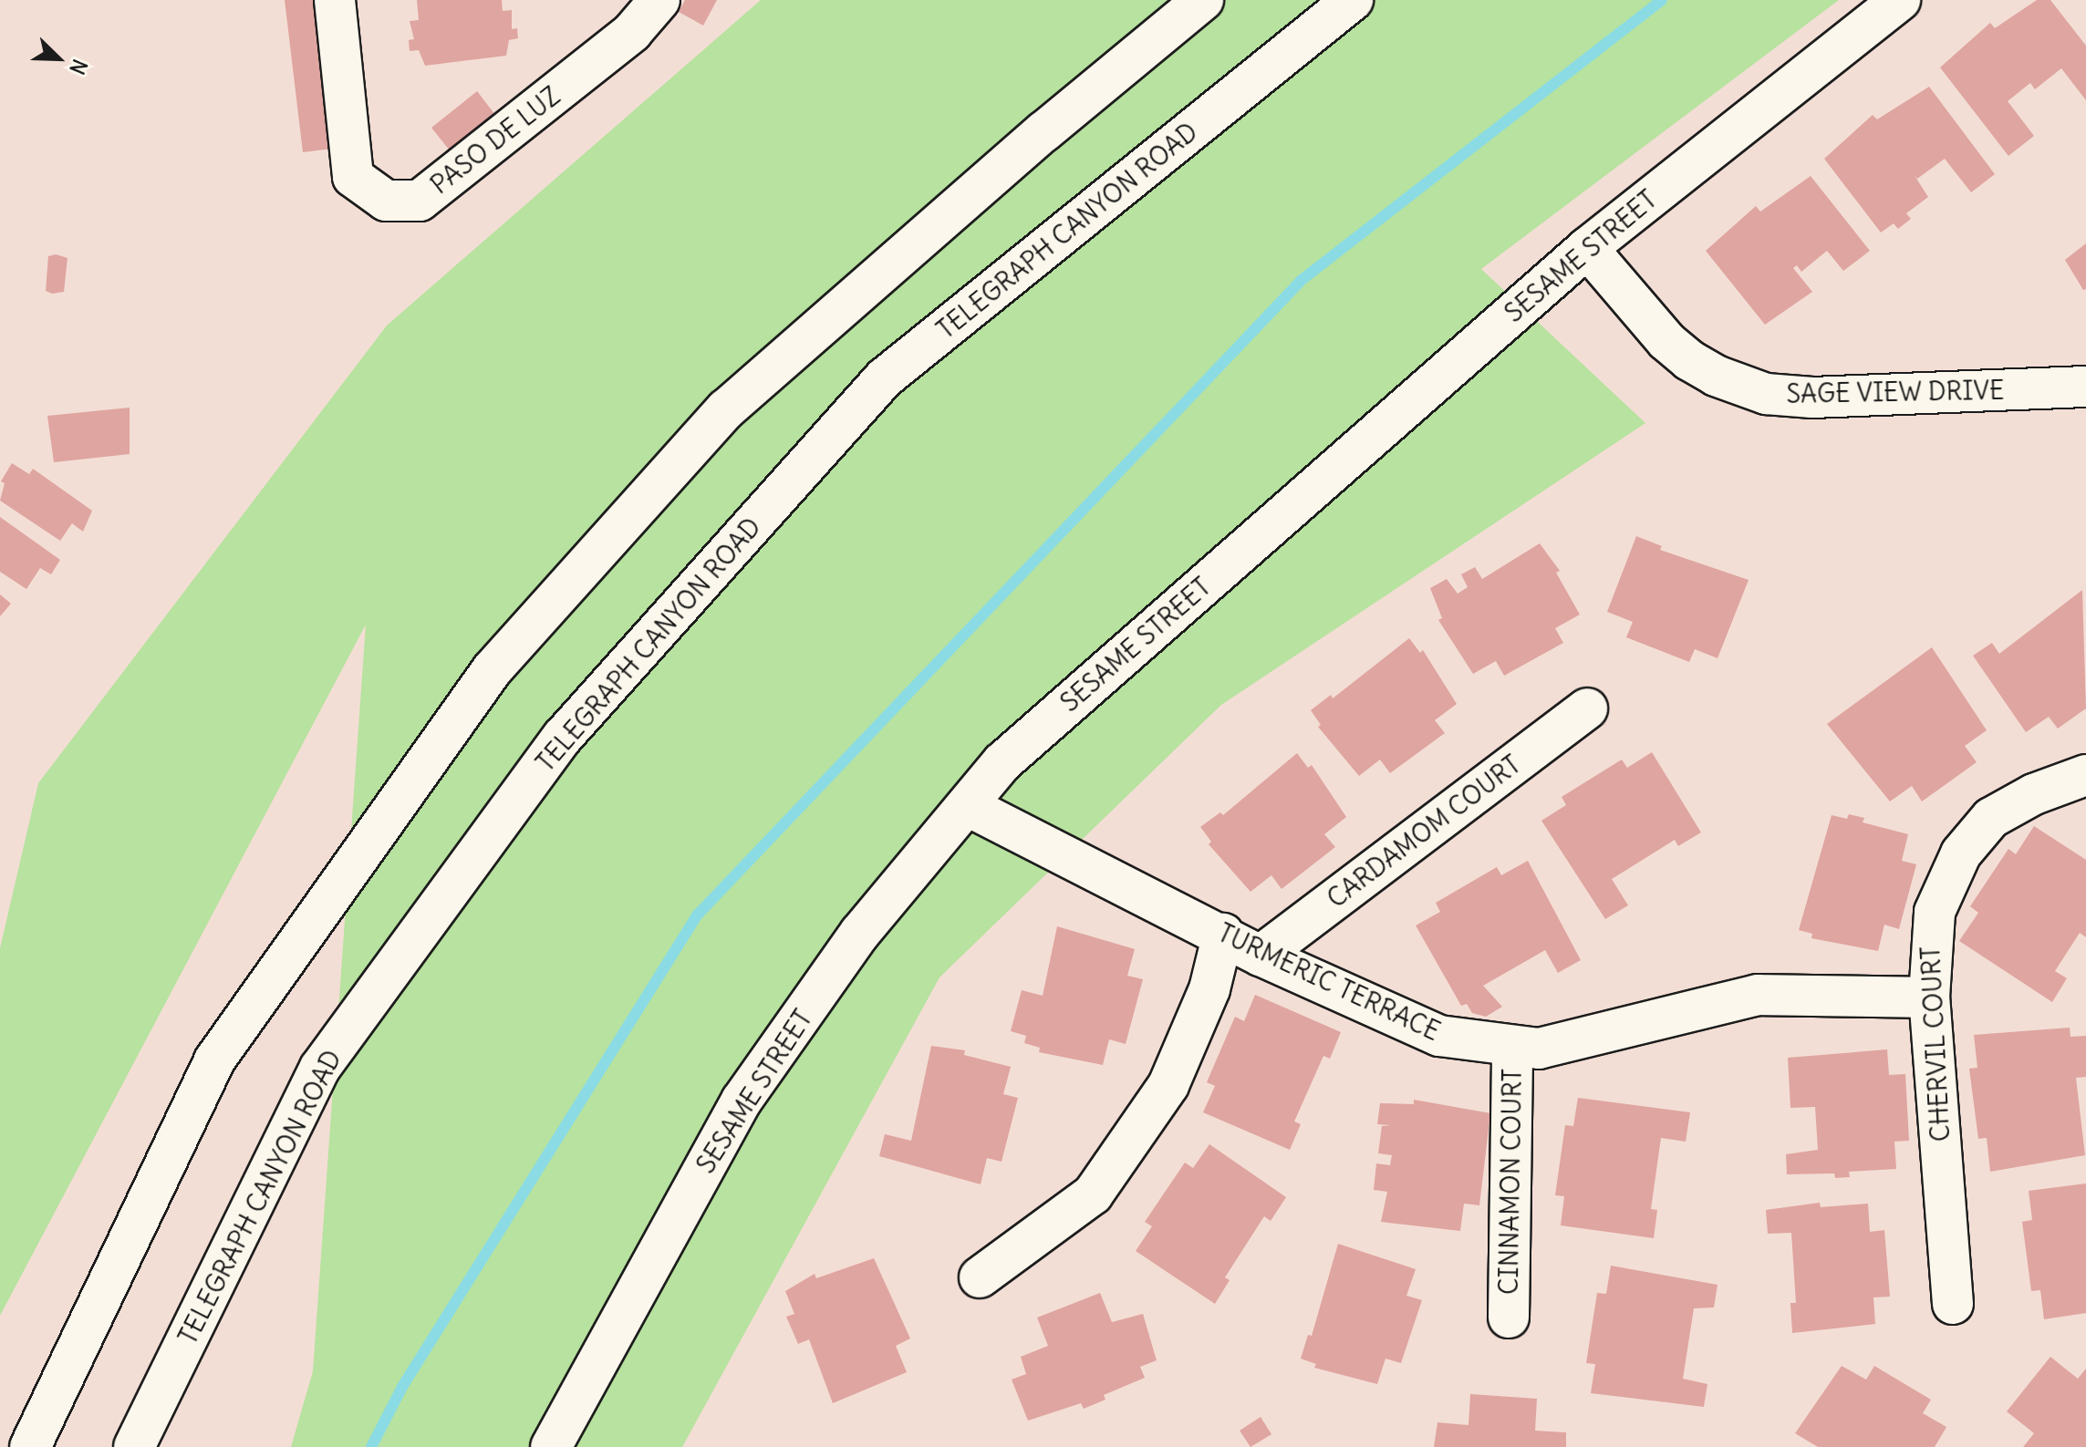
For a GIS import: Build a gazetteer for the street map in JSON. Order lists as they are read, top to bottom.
{
  "streets": {
    "street": [
      "PASO DE LUZ",
      "TELEGRAPH CANYON ROAD",
      "SESAME STREET",
      "SAGE VIEW DRIVE",
      "CARDAMOM COURT",
      "TURMERIC TERRACE",
      "CHERVIL COURT",
      "CINNAMON COURT"
    ]
  },
  "crossings": [
    ["SESAME STREET", "SAGE VIEW DRIVE"],
    ["SESAME STREET", "TURMERIC TERRACE"],
    ["CARDAMOM COURT", "TURMERIC TERRACE"],
    ["TURMERIC TERRACE", "CHERVIL COURT"],
    ["TURMERIC TERRACE", "CINNAMON COURT"]
  ],
  "north": "bottom right"
}
